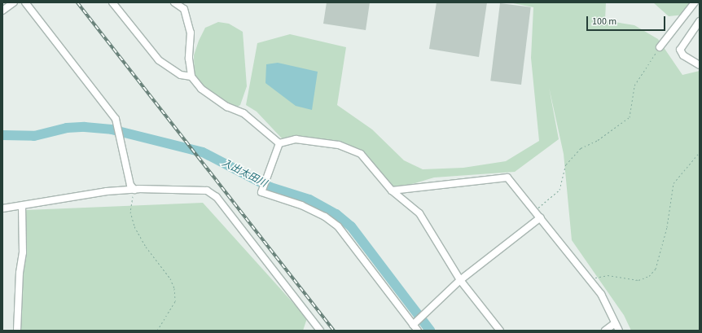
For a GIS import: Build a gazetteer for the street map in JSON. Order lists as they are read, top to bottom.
{
  "water": ["入出太田川"],
  "scale_bar": "100 m"
}
